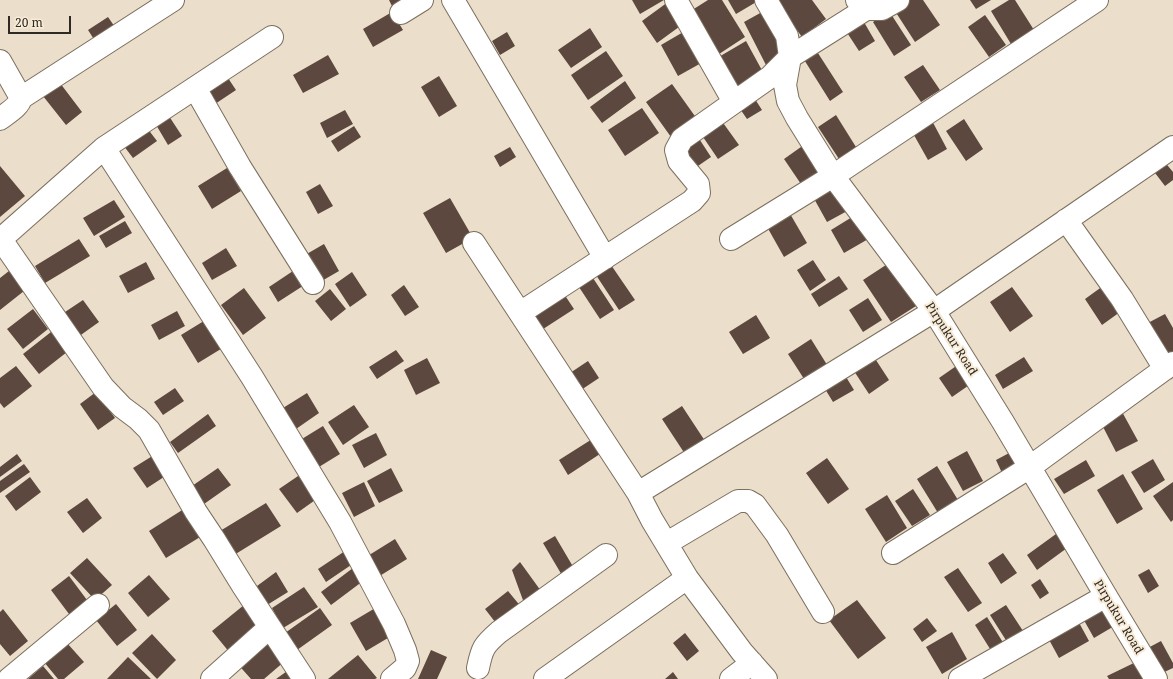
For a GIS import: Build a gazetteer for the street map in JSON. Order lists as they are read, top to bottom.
{
  "streets": {
    "street": ["Pirpukur Road"]
  },
  "scale_bar": "20 m"
}
